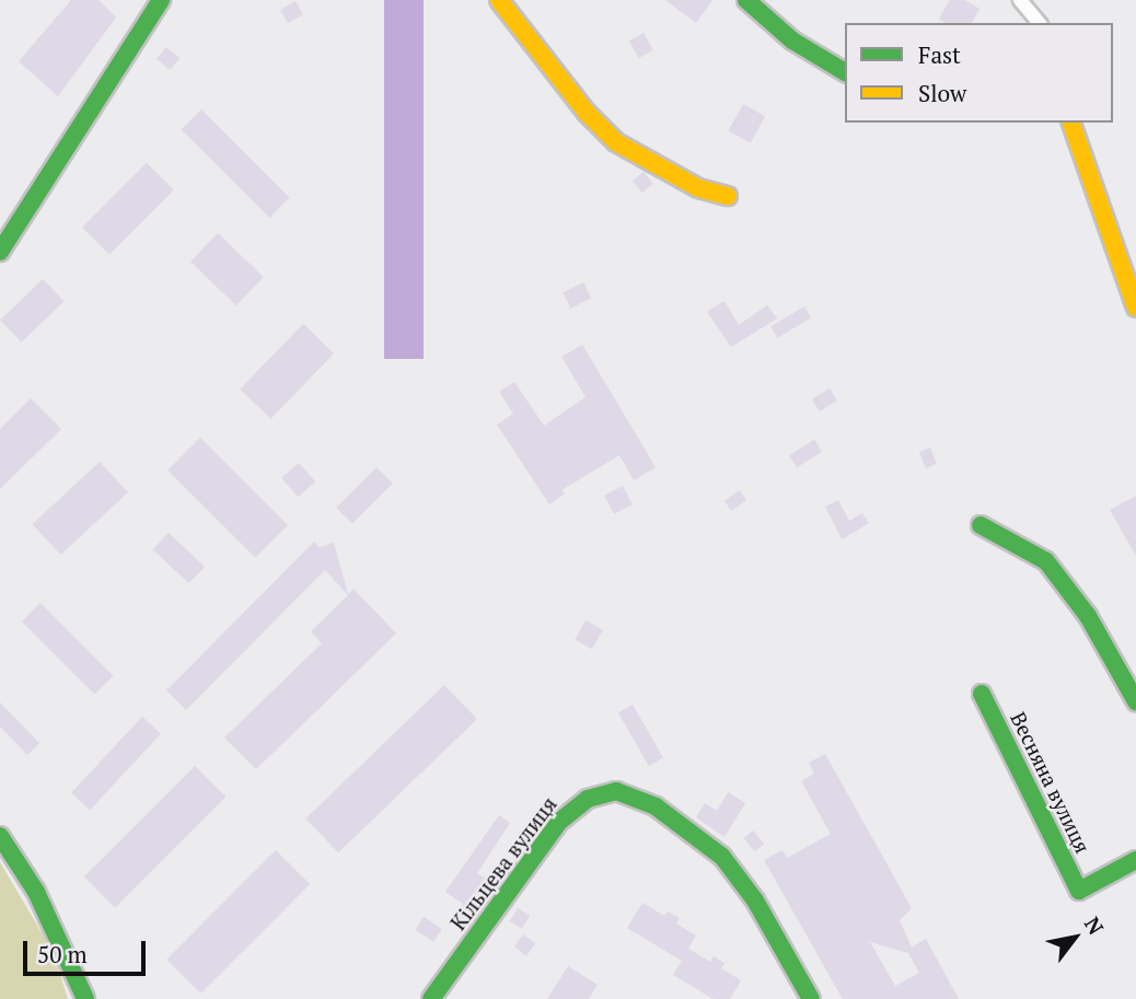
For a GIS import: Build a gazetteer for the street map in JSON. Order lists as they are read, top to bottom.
{
  "streets": {
    "street": ["Весняна вулиця", "Кільцева вулиця"]
  },
  "legend": ["Fast", "Slow"],
  "scale_bar": "50 m",
  "north": "top right"
}
